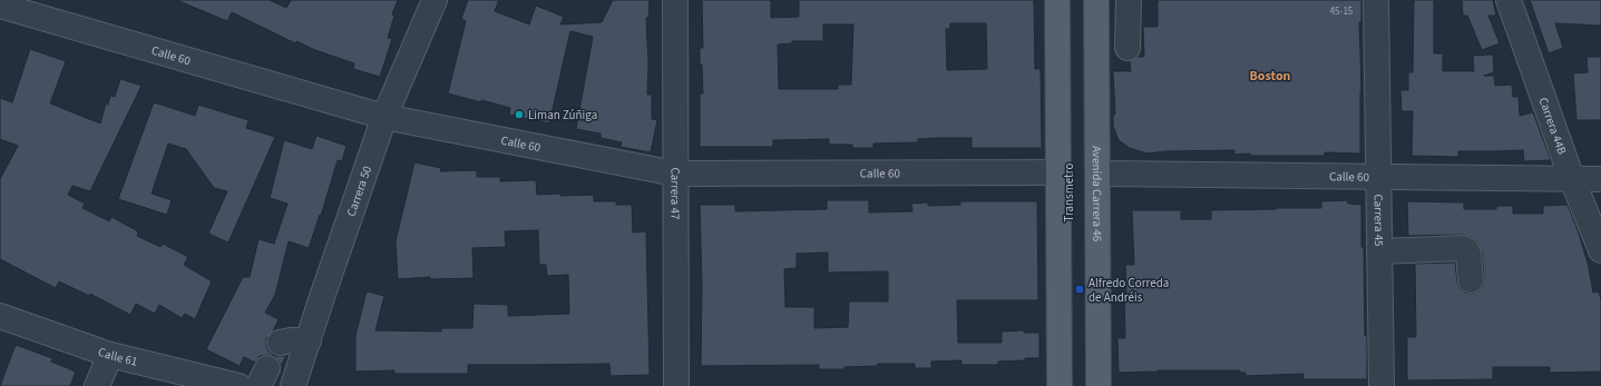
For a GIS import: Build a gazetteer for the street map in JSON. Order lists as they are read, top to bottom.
{
  "streets": {
    "main road": ["Avenida Carrera 46"],
    "street": [
      "Calle 60",
      "Carrera 44B",
      "Carrera 50",
      "Transmetro",
      "Carrera 47",
      "Carrera 45",
      "Calle 61"
    ]
  },
  "crossings": [
    ["Calle 60", "Carrera 44B"],
    ["Calle 60", "Carrera 50"],
    ["Calle 60", "Avenida Carrera 46"],
    ["Calle 60", "Carrera 47"],
    ["Calle 60", "Carrera 45"]
  ],
  "districts": ["Boston"],
  "places": {
    "other": ["Liman Zúñiga"],
    "transit": ["Alfredo Correda de Andréis"]
  },
  "house_numbers": ["45-15"]
}
